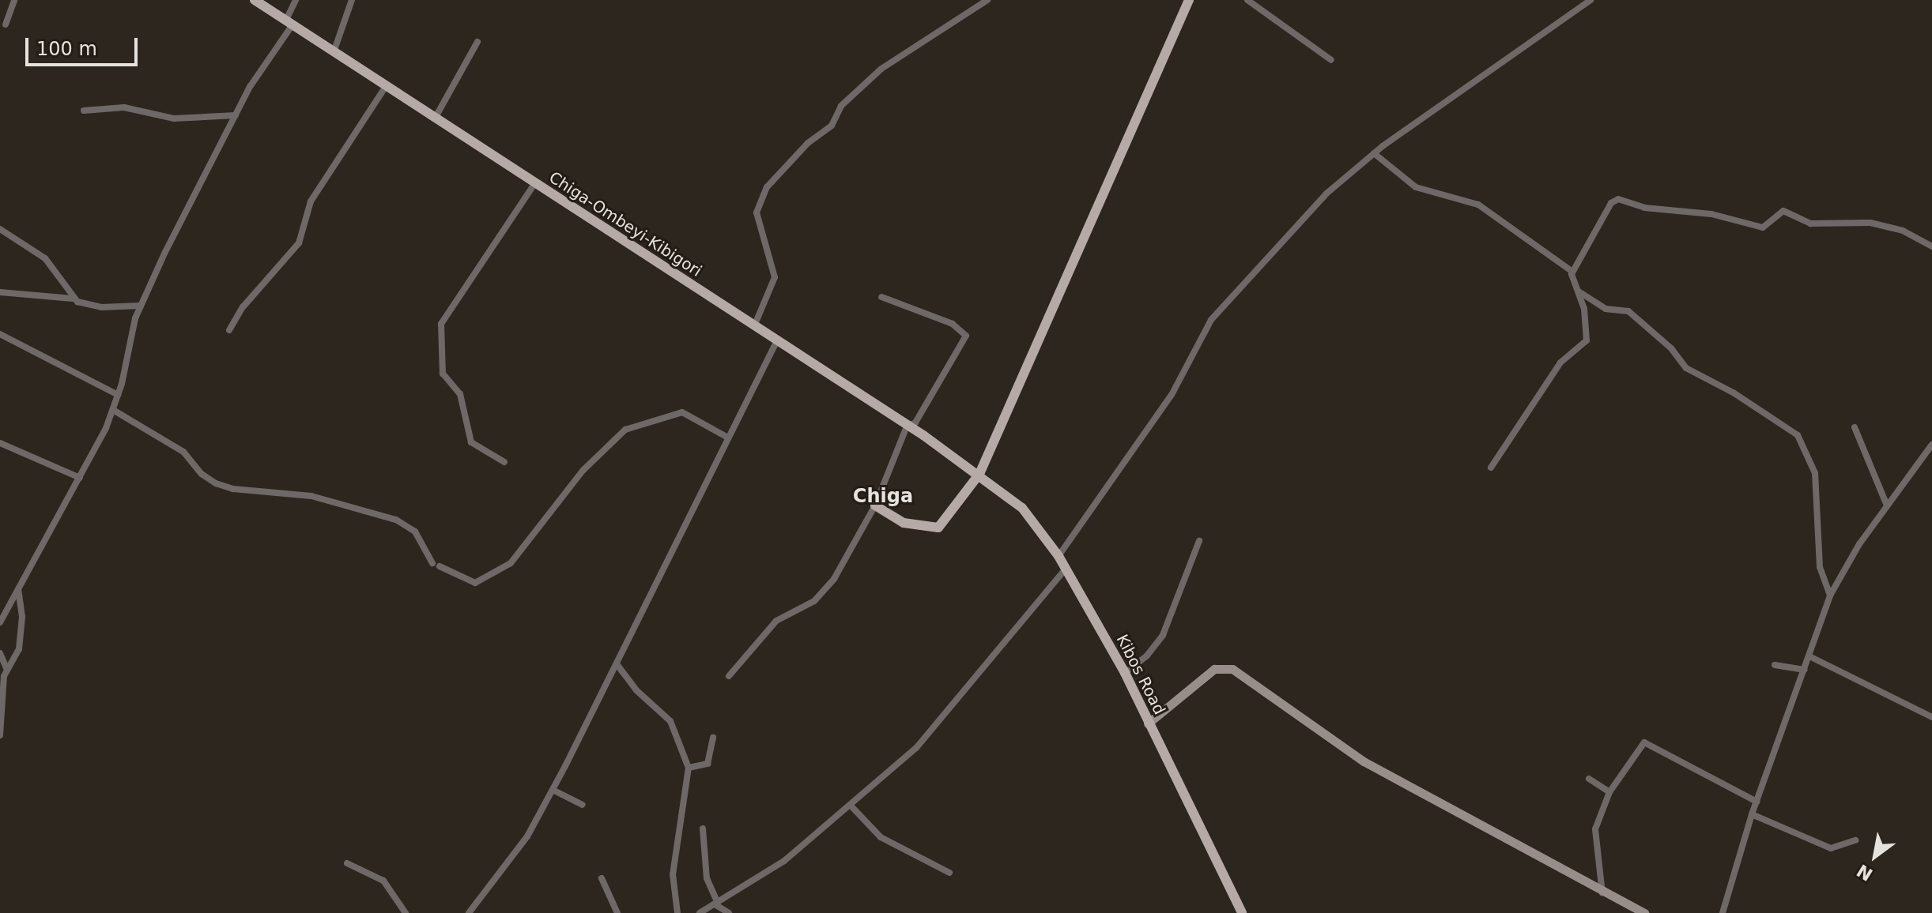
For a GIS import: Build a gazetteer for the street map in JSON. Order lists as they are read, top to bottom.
{
  "streets": {
    "main road": ["Chiga-Ombeyi-Kibigori", "Kibos Road"]
  },
  "crossings": [
    ["Chiga-Ombeyi-Kibigori", "Kibos Road"]
  ],
  "districts": ["Chiga"],
  "scale_bar": "100 m",
  "north": "bottom left"
}
